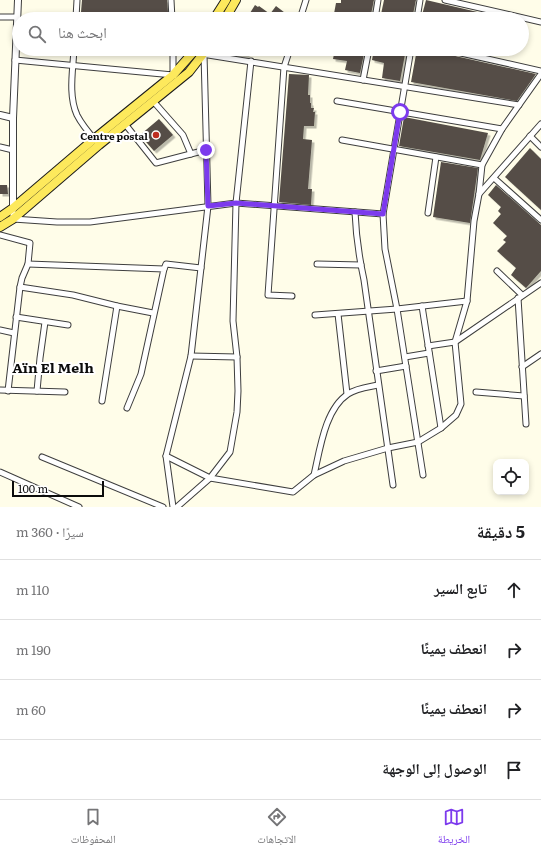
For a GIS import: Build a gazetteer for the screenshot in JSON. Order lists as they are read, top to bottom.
{
  "districts": ["Aïn El Melh"],
  "places": ["Centre postal"],
  "scale_bar": "100 m",
  "page": {
    "search": "ابحث هنا",
    "scale": "100 m",
    "heading": ["5 دقيقة", "سيرًا · 360 m"],
    "list": [
      ["تابع السير", "110 m"],
      ["انعطف يمينًا", "190 m"],
      ["انعطف يمينًا", "60 m"],
      "الوصول إلى الوجهة"
    ],
    "nav": ["الخريطة", "الاتجاهات", "المحفوظات"]
  }
}
